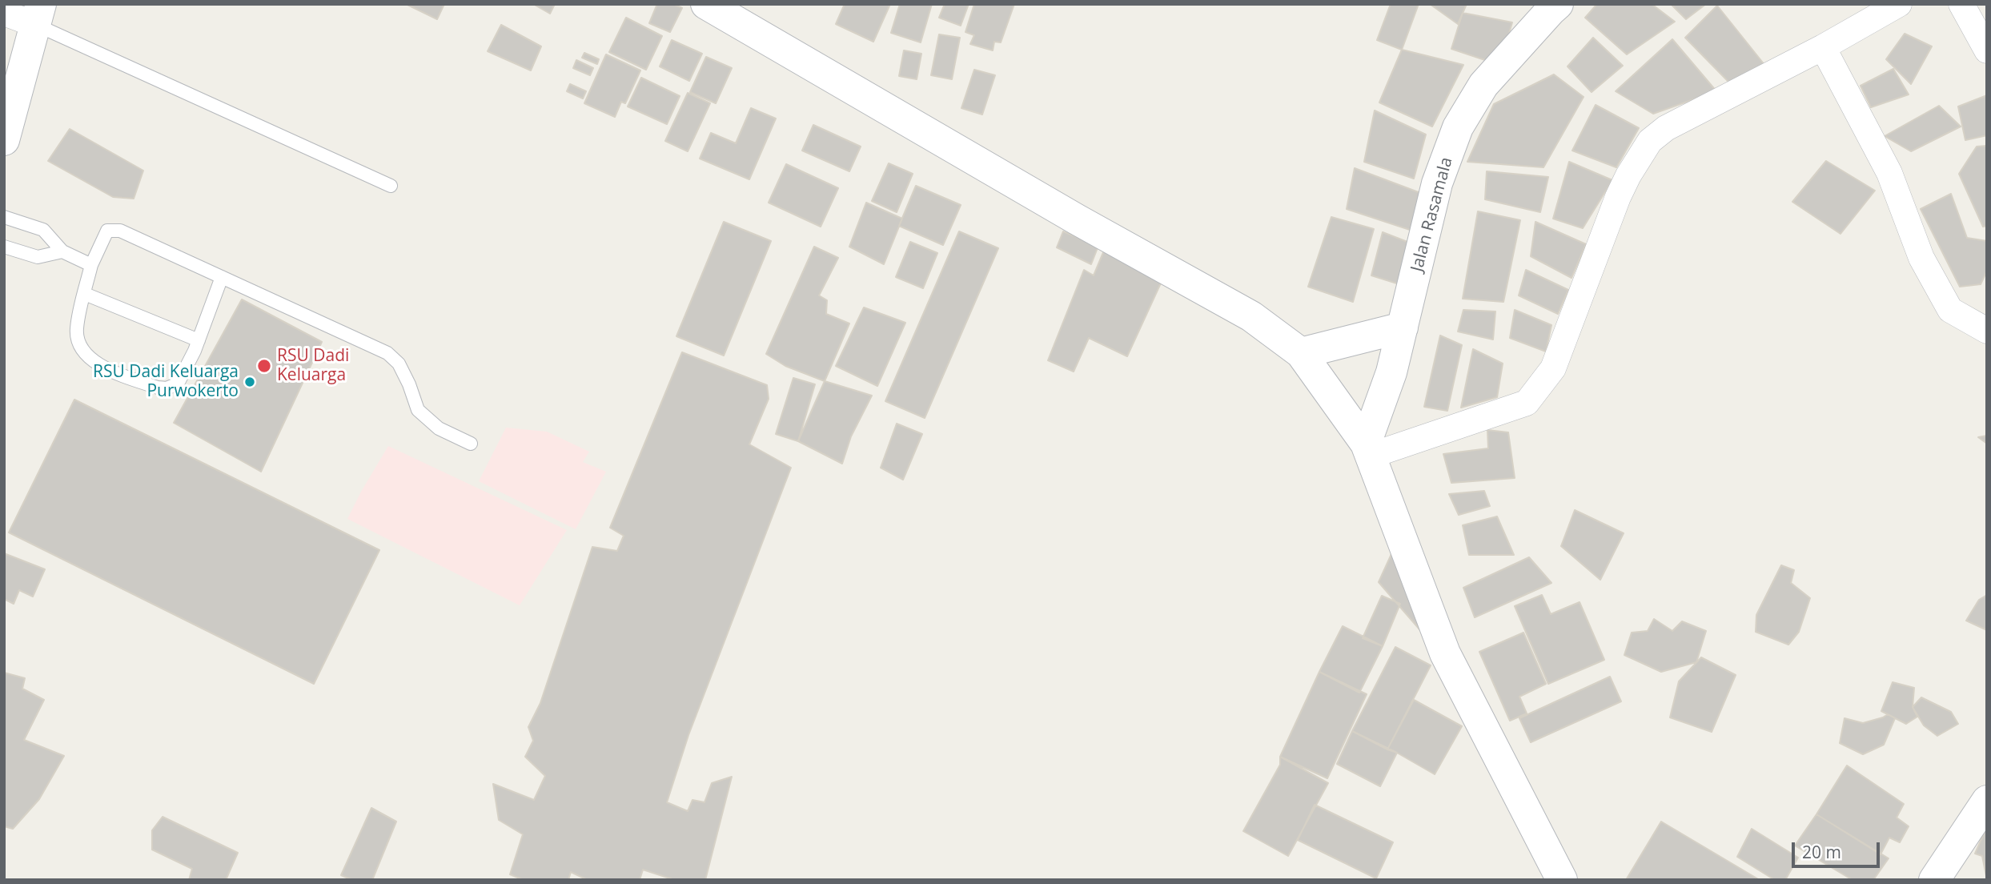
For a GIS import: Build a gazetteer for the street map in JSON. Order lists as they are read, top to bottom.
{
  "streets": {
    "street": ["Jalan Rasamala"]
  },
  "places": ["RSU Dadi Keluarga", "RSU Dadi Keluarga Purwokerto"],
  "scale_bar": "20 m"
}
